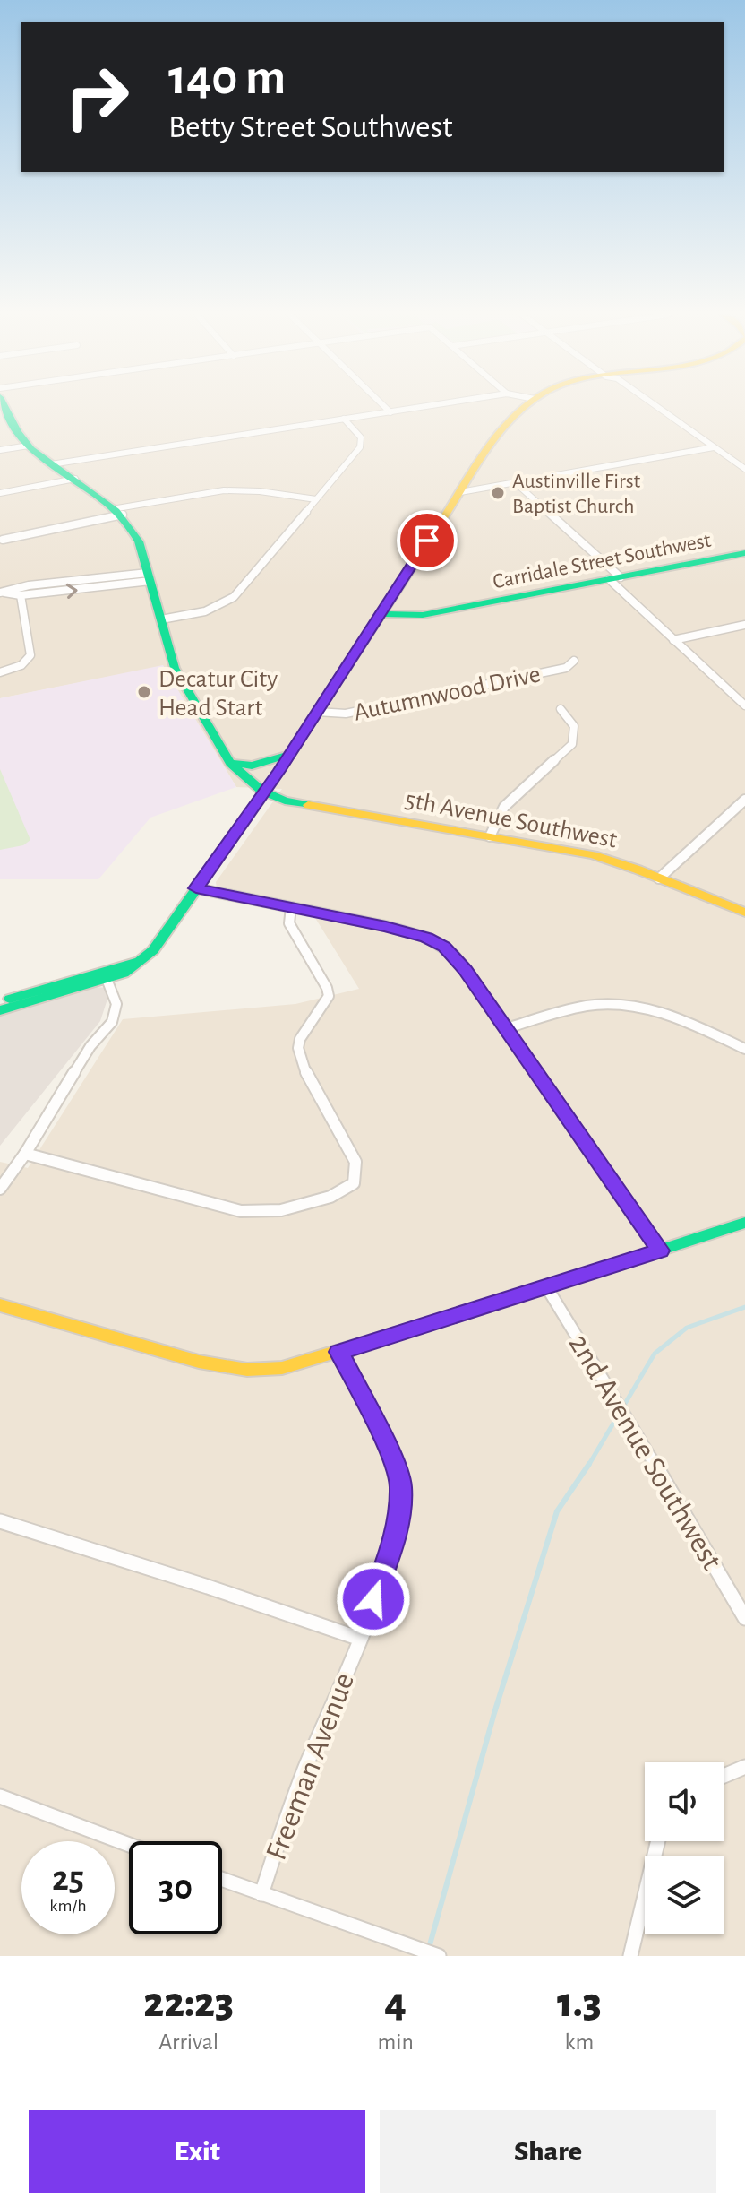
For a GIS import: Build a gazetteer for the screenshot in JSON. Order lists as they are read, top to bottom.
{
  "streets": {
    "street": [
      "Carridale Street Southwest",
      "Autumnwood Drive",
      "5th Avenue Southwest",
      "2nd Avenue Southwest",
      "Freeman Avenue"
    ]
  },
  "places": ["Austinville First Baptist Church", "Decatur City Head Start"],
  "page": {
    "turn": ["140 m", "Betty Street Southwest"],
    "speed": "25 km/h",
    "limit": "30",
    "eta": [
      "22:23",
      "Arrival",
      "4",
      "min",
      "1.3",
      "km"
    ],
    "buttons": ["Exit", "Share"]
  }
}
